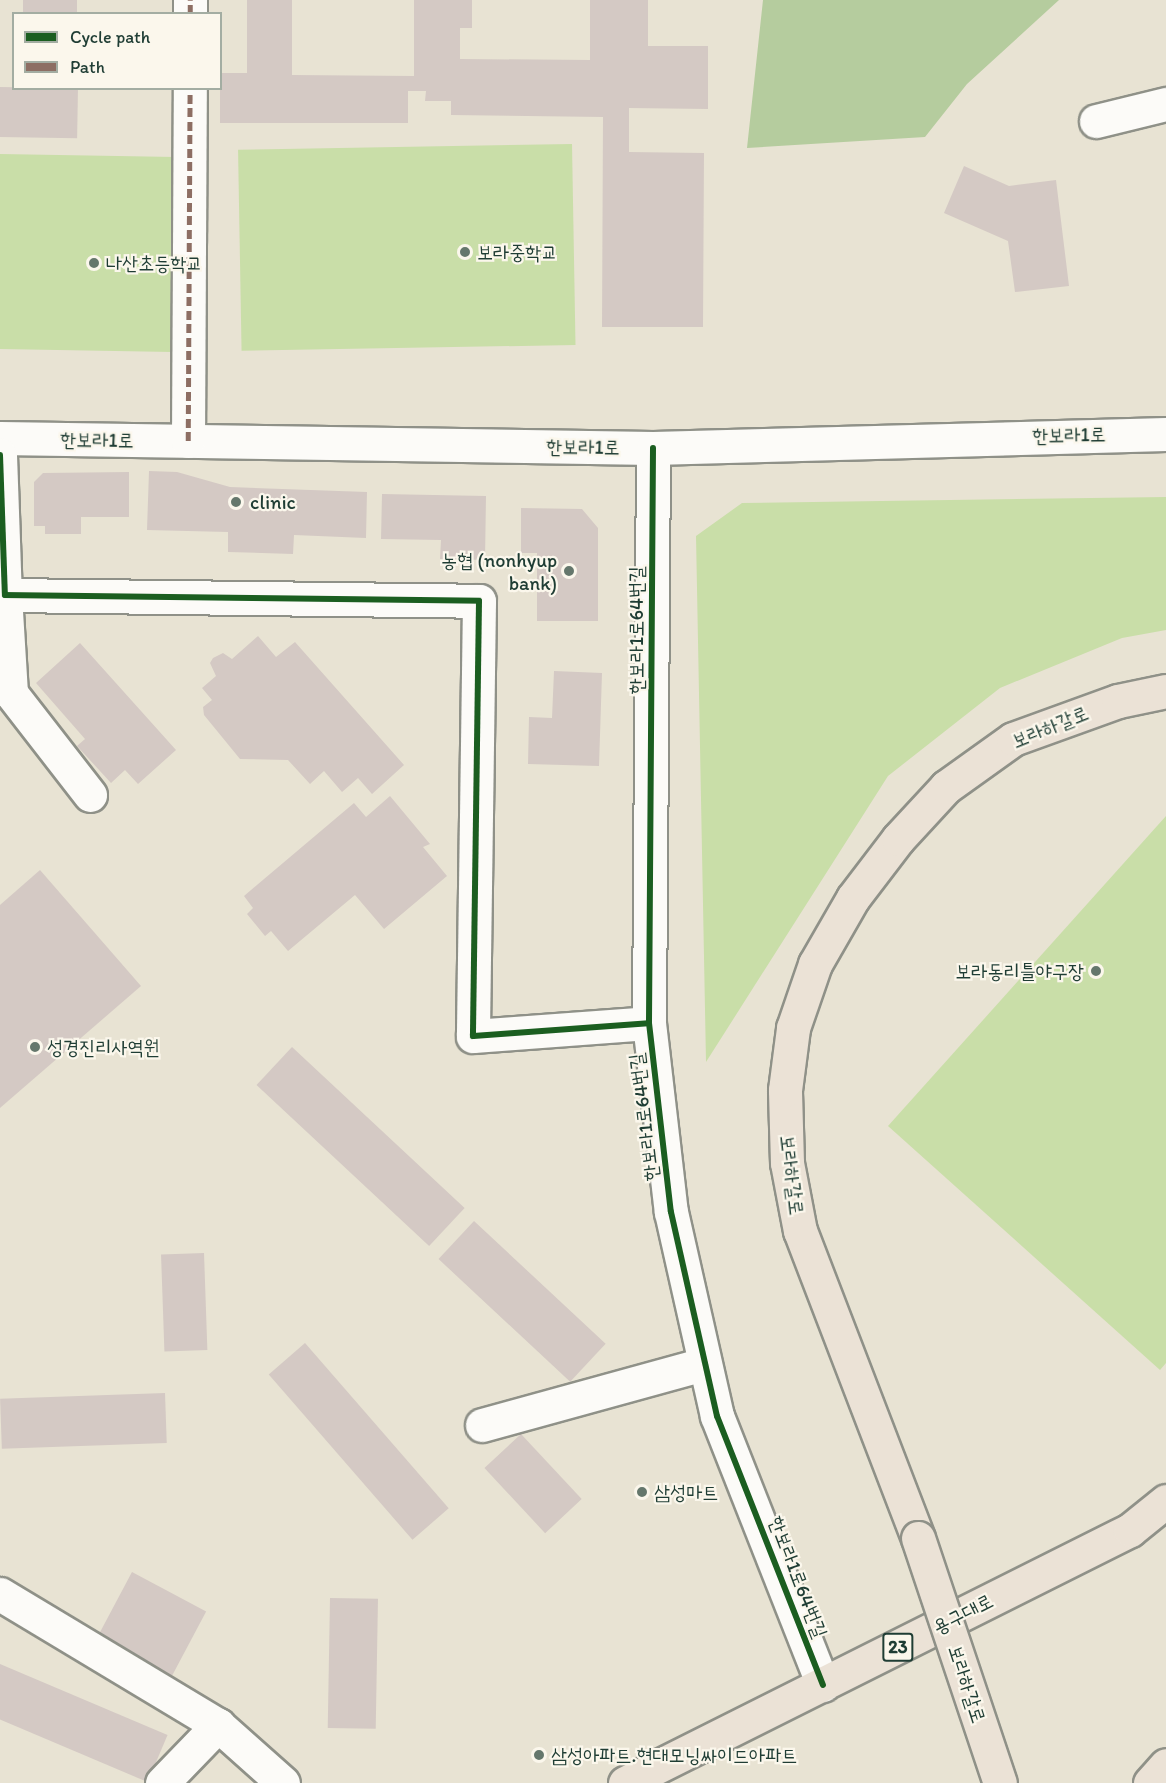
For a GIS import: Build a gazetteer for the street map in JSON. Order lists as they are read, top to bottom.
{
  "streets": {
    "main road": ["보라하갈로", "용구대로", "23"],
    "street": ["한보라1로", "한보라1로64번길"]
  },
  "crossings": [
    ["한보라1로", "한보라1로64번길"],
    ["한보라1로64번길", "용구대로"]
  ],
  "places": [
    "보라중학교",
    "나산초등학교",
    "clinic",
    "농협 (nonhyup bank)",
    "보라동리틀야구장",
    "성경진리사역원",
    "삼성마트",
    "삼성아파트.현대모닝싸이드아파트"
  ],
  "legend": ["Cycle path", "Path"]
}
